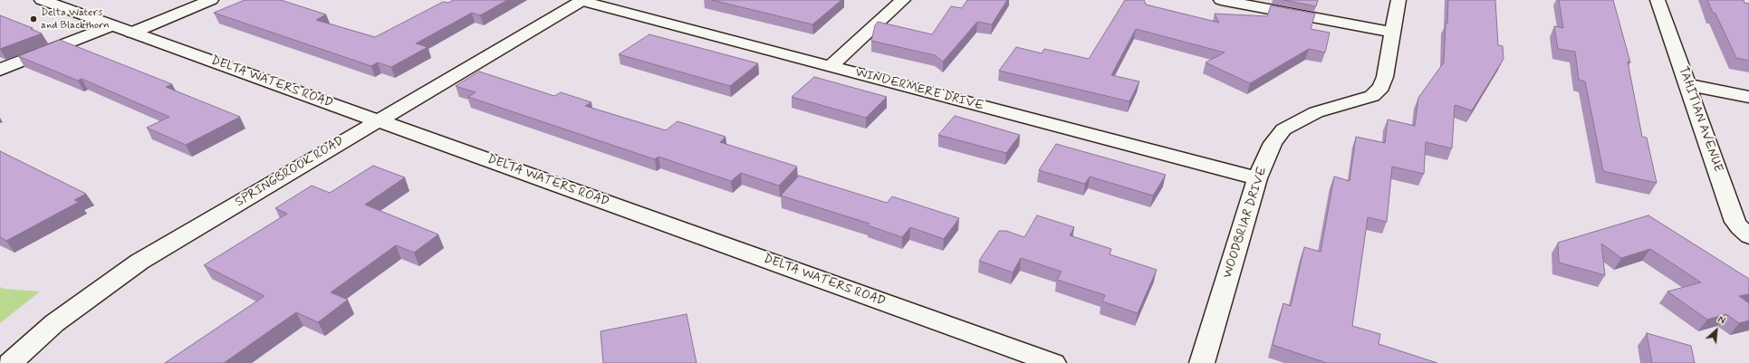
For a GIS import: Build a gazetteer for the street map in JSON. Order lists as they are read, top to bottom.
{
  "streets": {
    "street": [
      "DELTA WATERS ROAD",
      "WINDERMERE DRIVE",
      "TAHITIAN AVENUE",
      "SPRINGBROOK ROAD",
      "WOODBRIAR DRIVE"
    ]
  },
  "crossings": [
    ["DELTA WATERS ROAD", "SPRINGBROOK ROAD"],
    ["WINDERMERE DRIVE", "SPRINGBROOK ROAD"],
    ["WINDERMERE DRIVE", "WOODBRIAR DRIVE"]
  ],
  "places": ["Delta Waters and Blackthorn"],
  "north": "top right"
}
